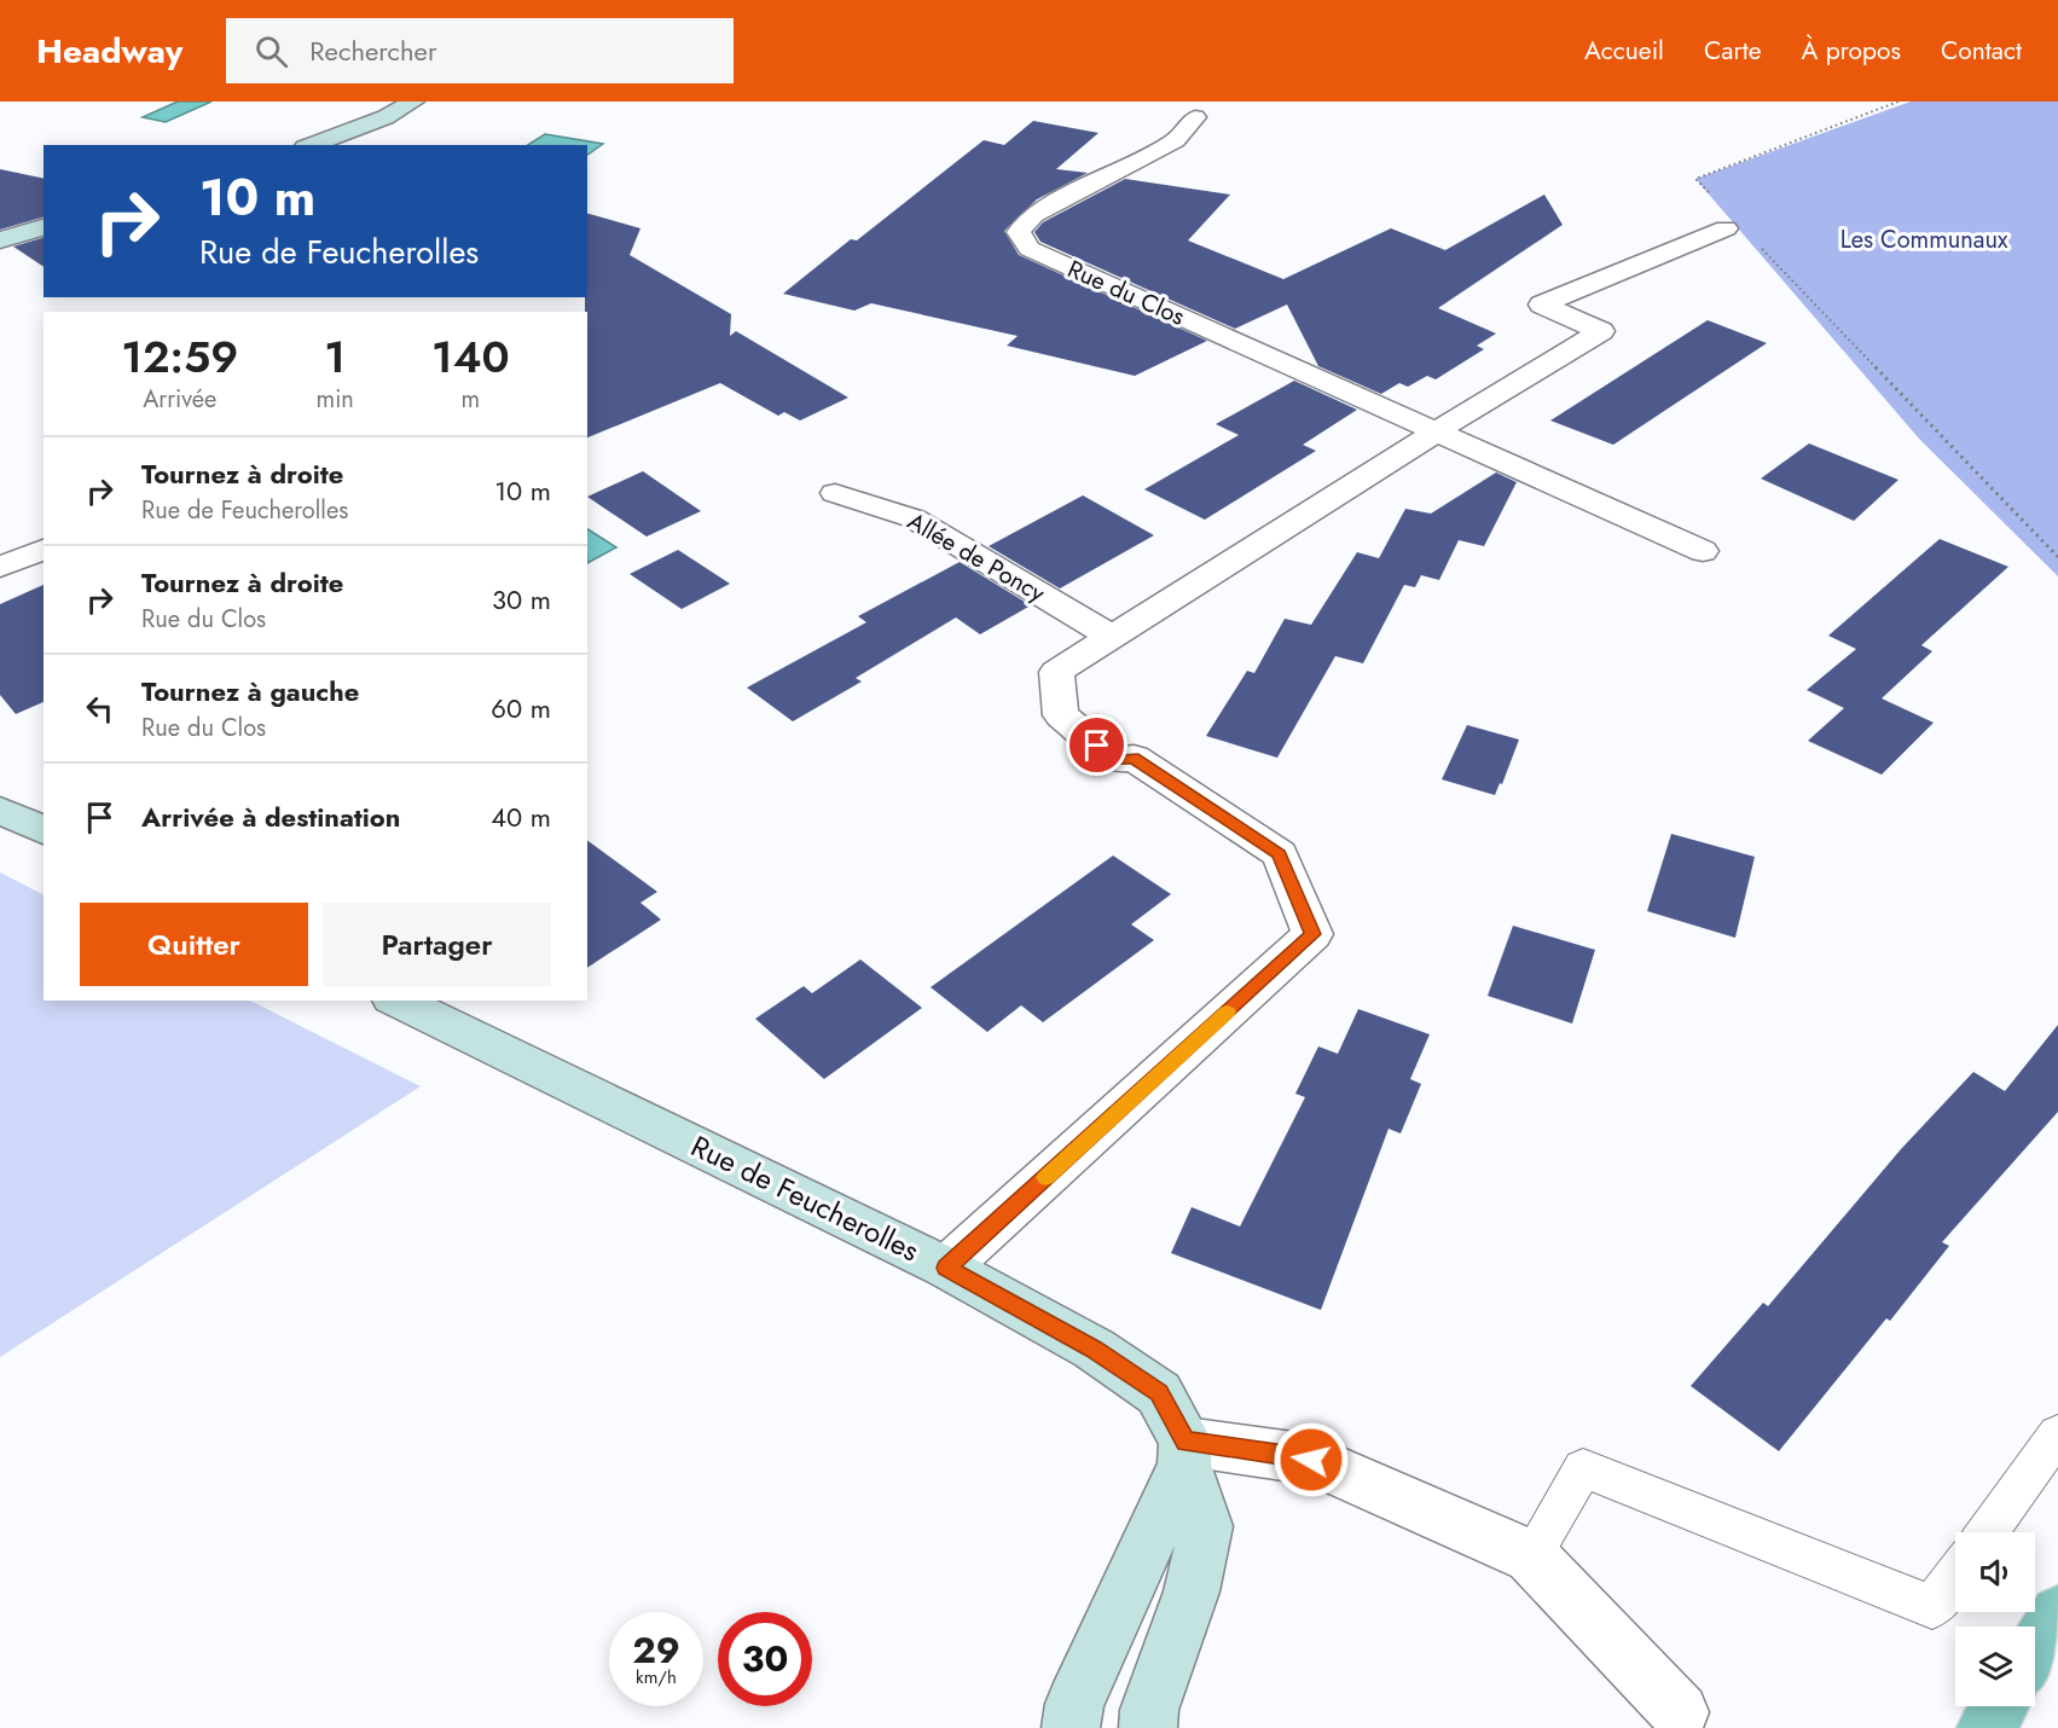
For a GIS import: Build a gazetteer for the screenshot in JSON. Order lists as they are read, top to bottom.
{
  "streets": {
    "street": ["Rue du Clos", "Allée de Poncy", "Rue de Feucherolles"]
  },
  "parks": ["Les Communaux"],
  "page": {
    "header": "Headway",
    "search": "Rechercher",
    "nav": [
      "Accueil",
      "Carte",
      "À propos",
      "Contact"
    ],
    "turn": ["10 m", "Rue de Feucherolles"],
    "eta": [
      "12:59",
      "Arrivée",
      "1",
      "min",
      "140",
      "m"
    ],
    "list": [
      {
        "name": "Tournez à droite",
        "note": "Rue de Feucherolles",
        "value": "10 m"
      },
      {
        "name": "Tournez à droite",
        "note": "Rue du Clos",
        "value": "30 m"
      },
      {
        "name": "Tournez à gauche",
        "note": "Rue du Clos",
        "value": "60 m"
      },
      {
        "name": "Arrivée à destination",
        "value": "40 m"
      }
    ],
    "buttons": ["Quitter", "Partager"],
    "speed": "29 km/h",
    "limit": "30"
  }
}
